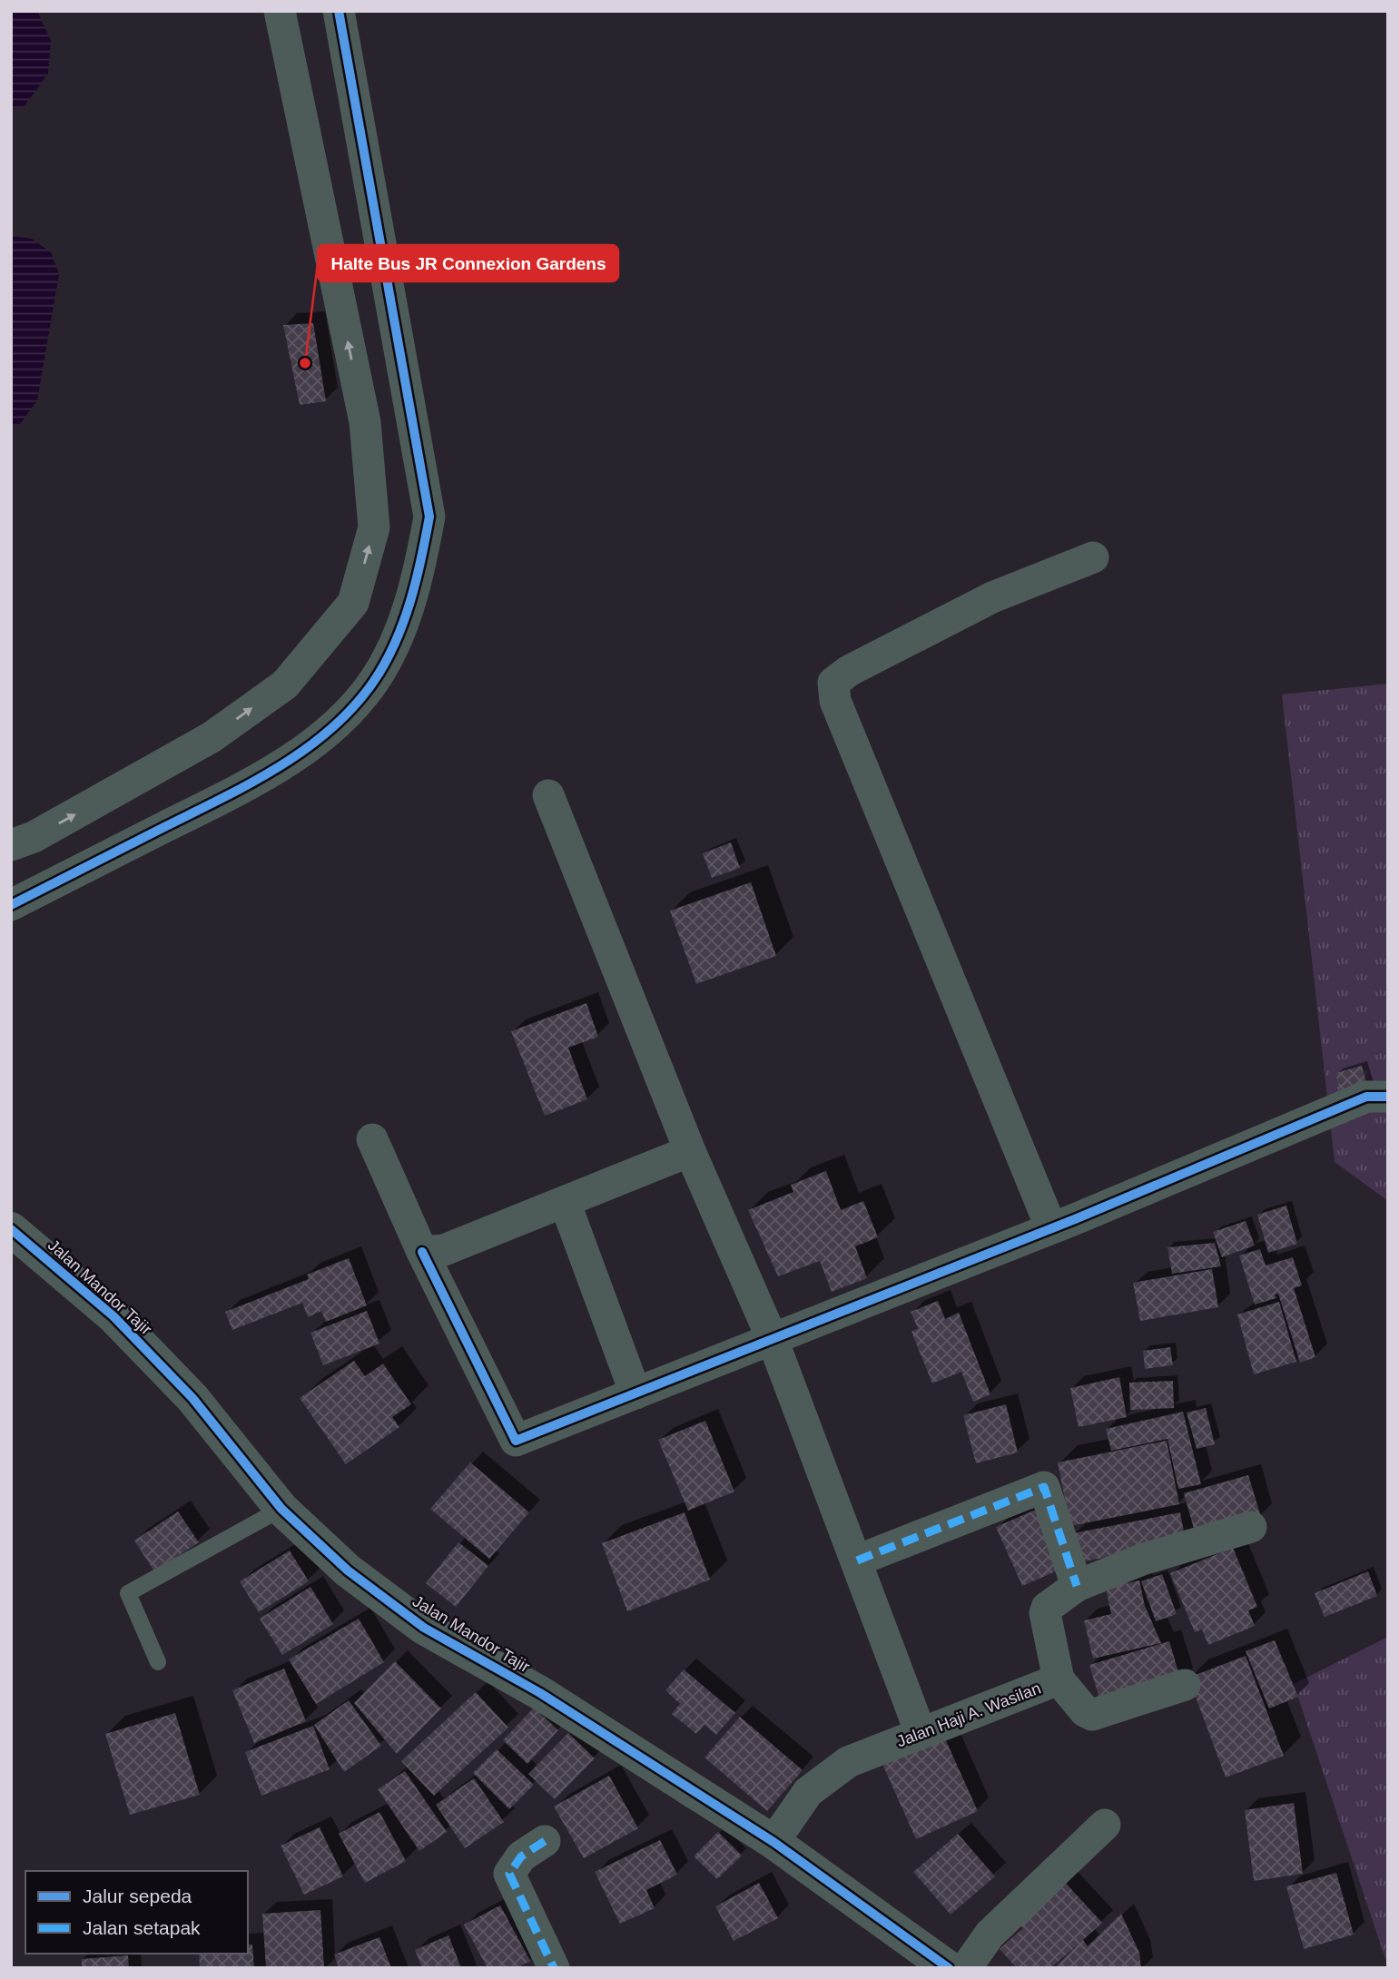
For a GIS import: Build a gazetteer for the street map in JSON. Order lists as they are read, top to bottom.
{
  "streets": {
    "street": ["Jalan Mandor Tajir", "Jalan Haji A. Wasilan"]
  },
  "crossings": [
    ["Jalan Mandor Tajir", "Jalan Haji A. Wasilan"]
  ],
  "places": ["Halte Bus JR Connexion Gardens"],
  "legend": ["Jalur sepeda", "Jalan setapak"]
}
